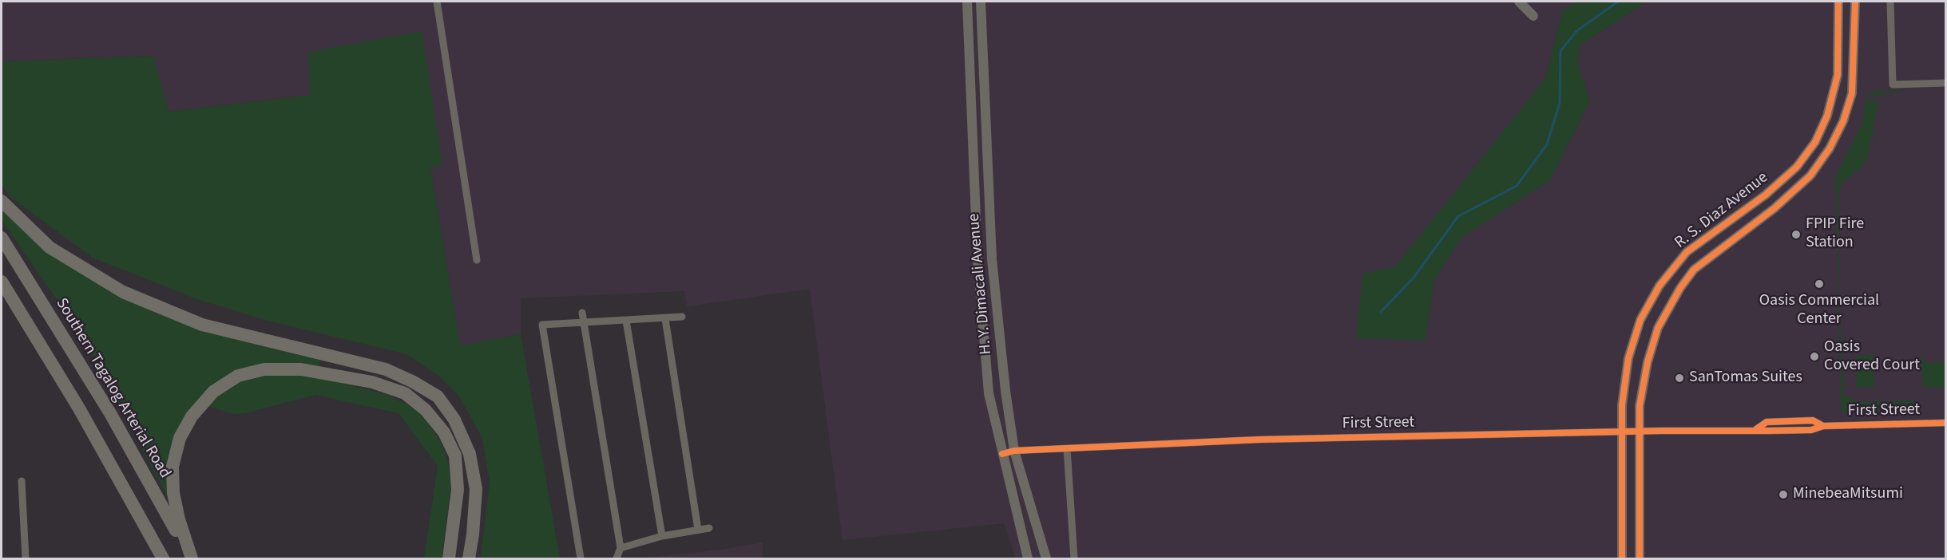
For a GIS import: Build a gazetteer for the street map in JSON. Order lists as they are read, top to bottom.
{
  "streets": {
    "highway": ["Southern Tagalog Arterial Road"],
    "street": ["R. S. Diaz Avenue", "H. Y. Dimacali Avenue", "First Street"]
  },
  "crossings": [
    ["R. S. Diaz Avenue", "First Street"],
    ["H. Y. Dimacali Avenue", "First Street"]
  ],
  "places": [
    "FPIP Fire Station",
    "Oasis Commercial Center",
    "Oasis Covered Court",
    "SanTomas Suites",
    "MinebeaMitsumi"
  ]
}
